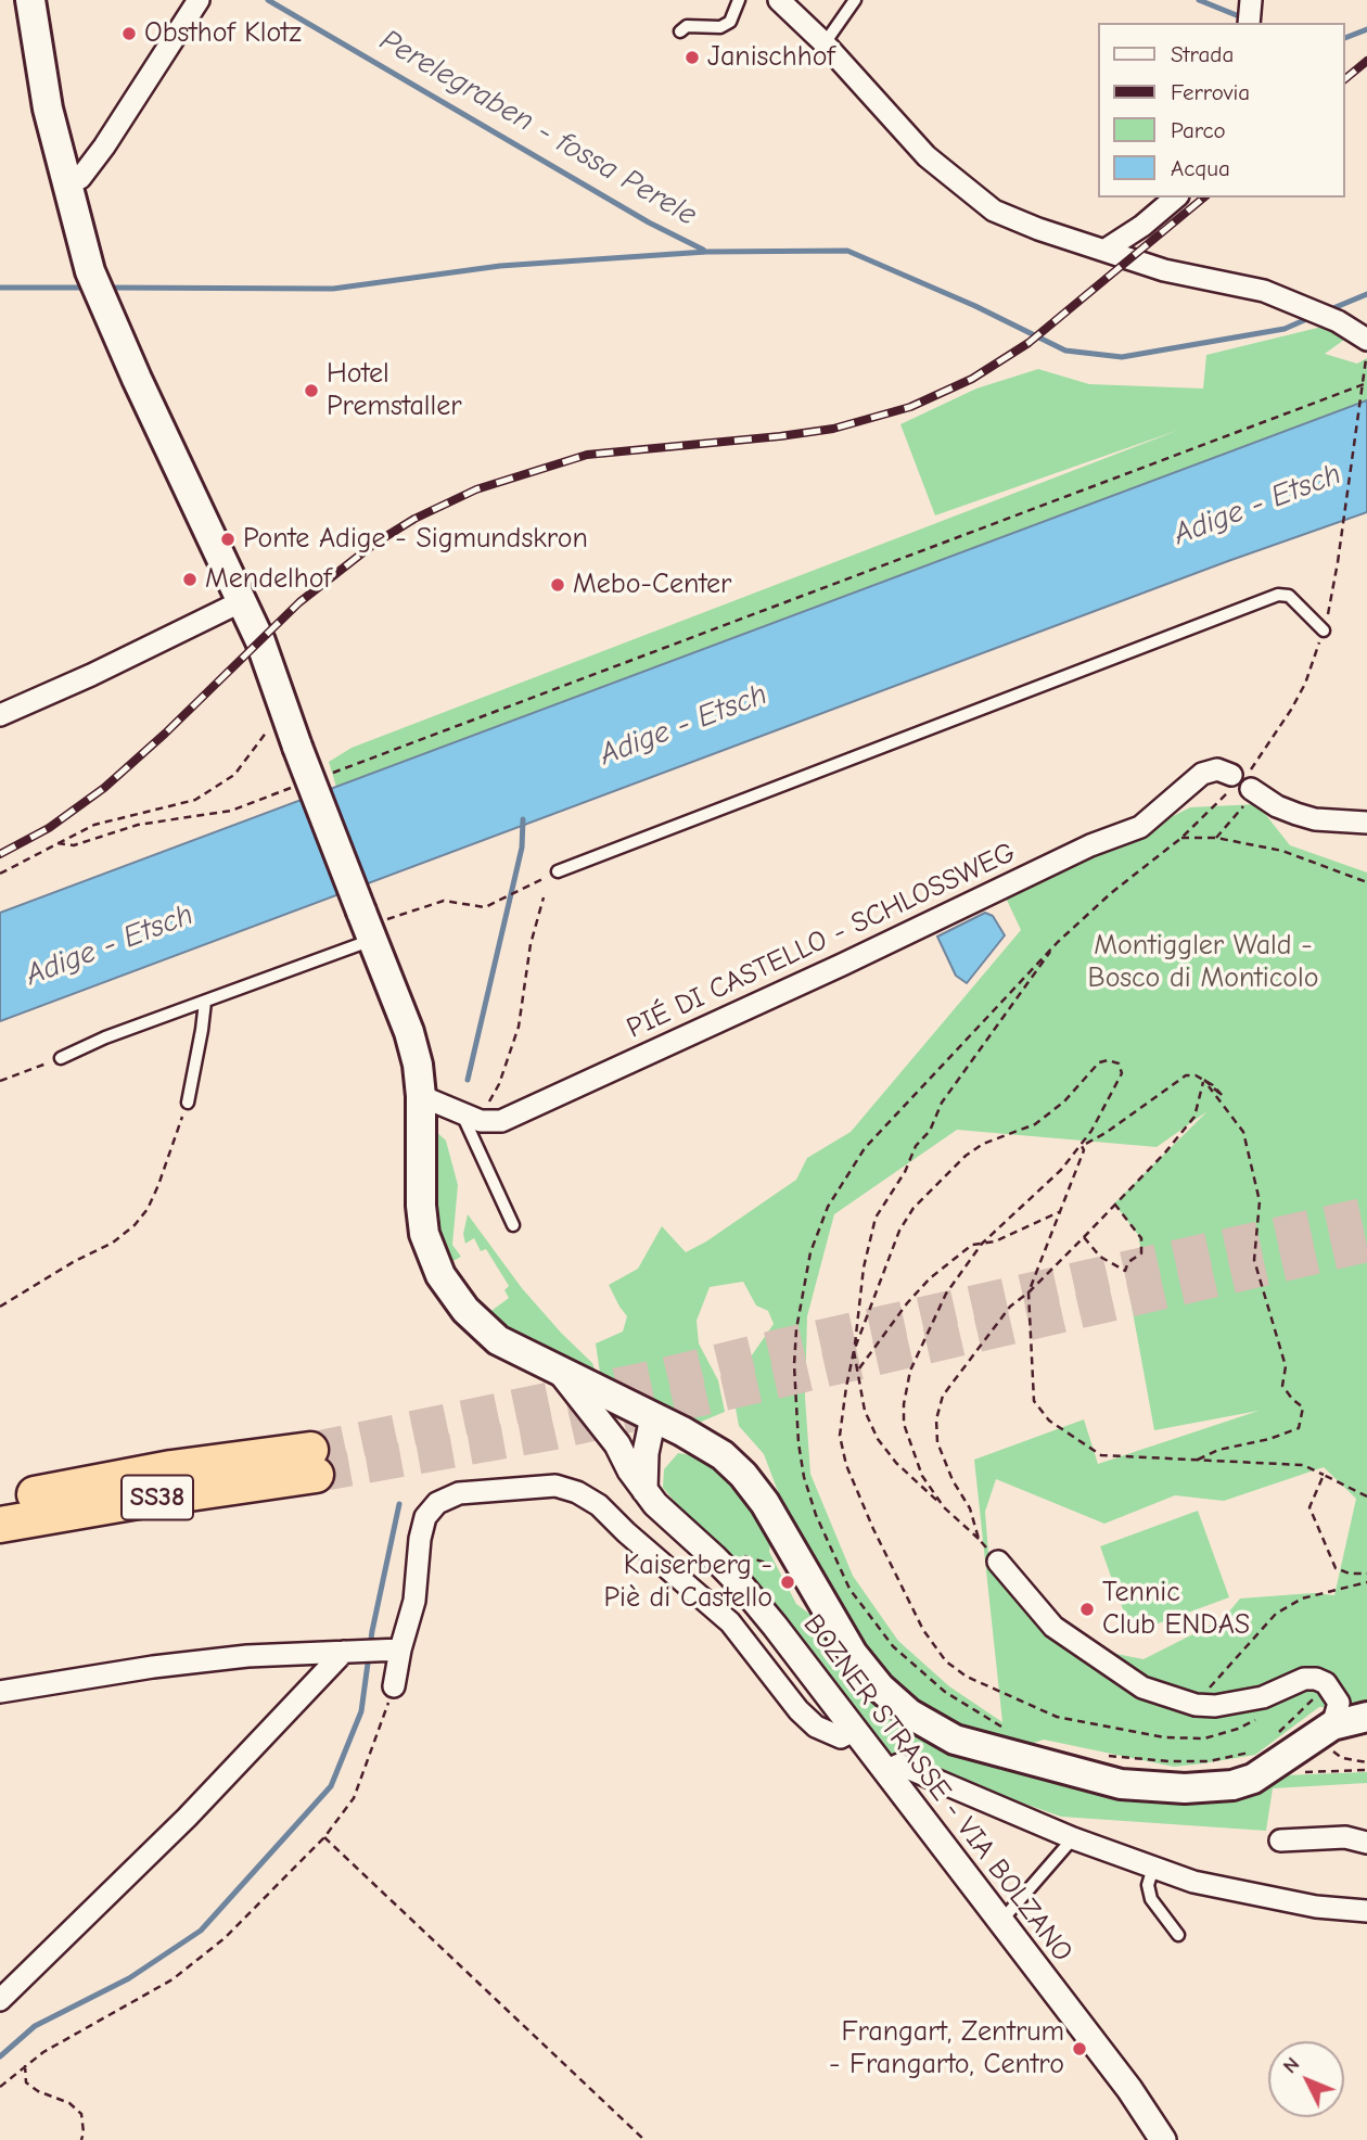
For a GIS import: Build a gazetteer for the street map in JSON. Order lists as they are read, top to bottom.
{
  "streets": {
    "highway": ["SS38"],
    "street": ["PIÉ DI CASTELLO - SCHLOSSWEG", "BOZNER STRASSE - VIA BOLZANO"]
  },
  "water": ["Perelegraben - fossa Perele", "Adige - Etsch"],
  "parks": ["Montiggler Wald - Bosco di Monticolo"],
  "places": [
    "Obsthof Klotz",
    "Janischhof",
    "Hotel Premstaller",
    "Ponte Adige - Sigmundskron",
    "Mendelhof",
    "Mebo-Center",
    "Kaiserberg - Piè di Castello",
    "Tennic Club ENDAS",
    "Frangart, Zentrum - Frangarto, Centro"
  ],
  "legend": [
    "Strada",
    "Ferrovia",
    "Parco",
    "Acqua"
  ],
  "north": "top left"
}
